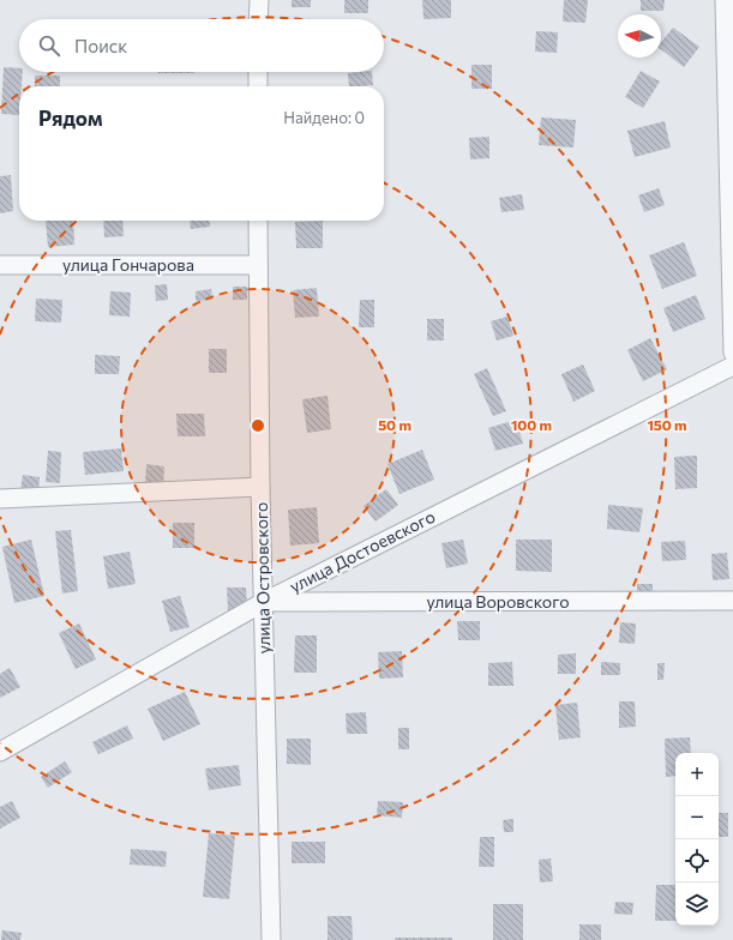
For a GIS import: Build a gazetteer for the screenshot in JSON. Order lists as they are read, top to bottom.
{
  "streets": {
    "street": [
      "улица Гончарова",
      "улица Достоевского",
      "улица Островского",
      "улица Воровского"
    ]
  },
  "crossings": [
    ["улица Гончарова", "улица Островского"],
    ["улица Достоевского", "улица Островского"],
    ["улица Достоевского", "улица Воровского"],
    ["улица Островского", "улица Воровского"]
  ],
  "north": "left",
  "page": {
    "search": "Поиск",
    "heading": ["Рядом", "Найдено: 0"],
    "map_buttons": ["+", "−"]
  },
  "rings": ["50 m", "100 m", "150 m"]
}
